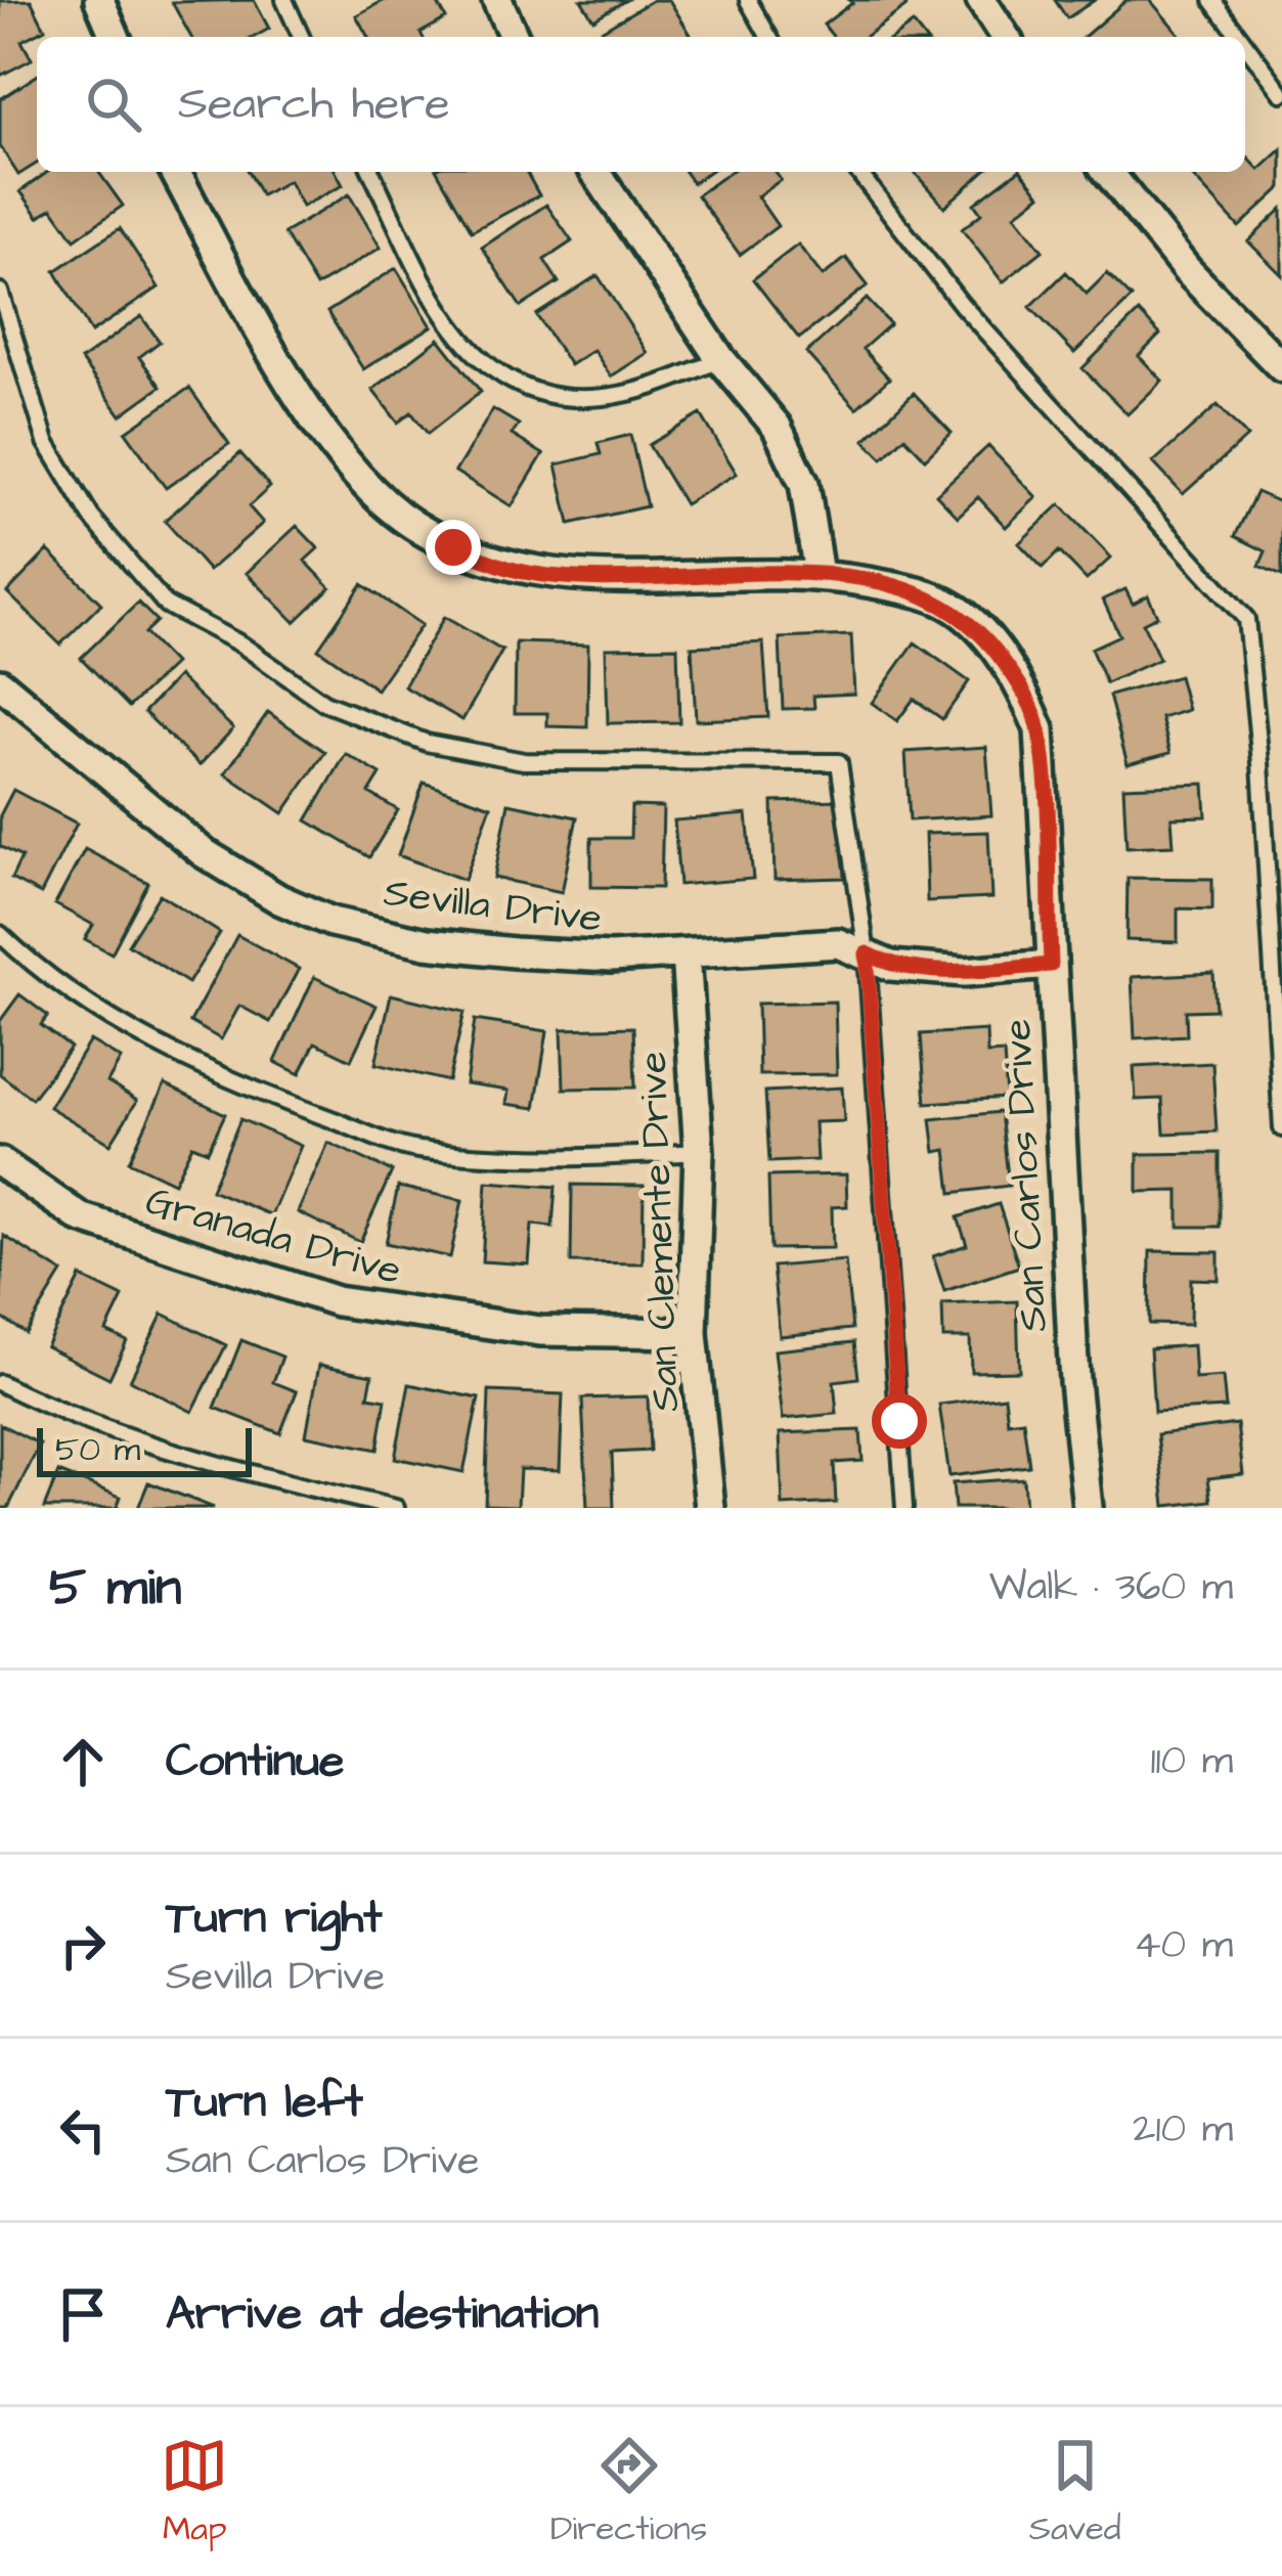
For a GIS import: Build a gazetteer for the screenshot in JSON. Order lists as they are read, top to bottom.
{
  "streets": {
    "street": [
      "Sevilla Drive",
      "San Carlos Drive",
      "San Clemente Drive",
      "Granada Drive"
    ]
  },
  "crossings": [
    ["Sevilla Drive", "San Carlos Drive"],
    ["Sevilla Drive", "San Clemente Drive"],
    ["San Clemente Drive", "Granada Drive"]
  ],
  "scale_bar": "50 m",
  "page": {
    "search": "Search here",
    "scale": "50 m",
    "heading": ["5 min", "Walk · 360 m"],
    "list": [
      ["Continue", "110 m"],
      ["Turn right", "Sevilla Drive", "40 m"],
      ["Turn left", "San Carlos Drive", "210 m"],
      "Arrive at destination"
    ],
    "nav": ["Map", "Directions", "Saved"]
  }
}
